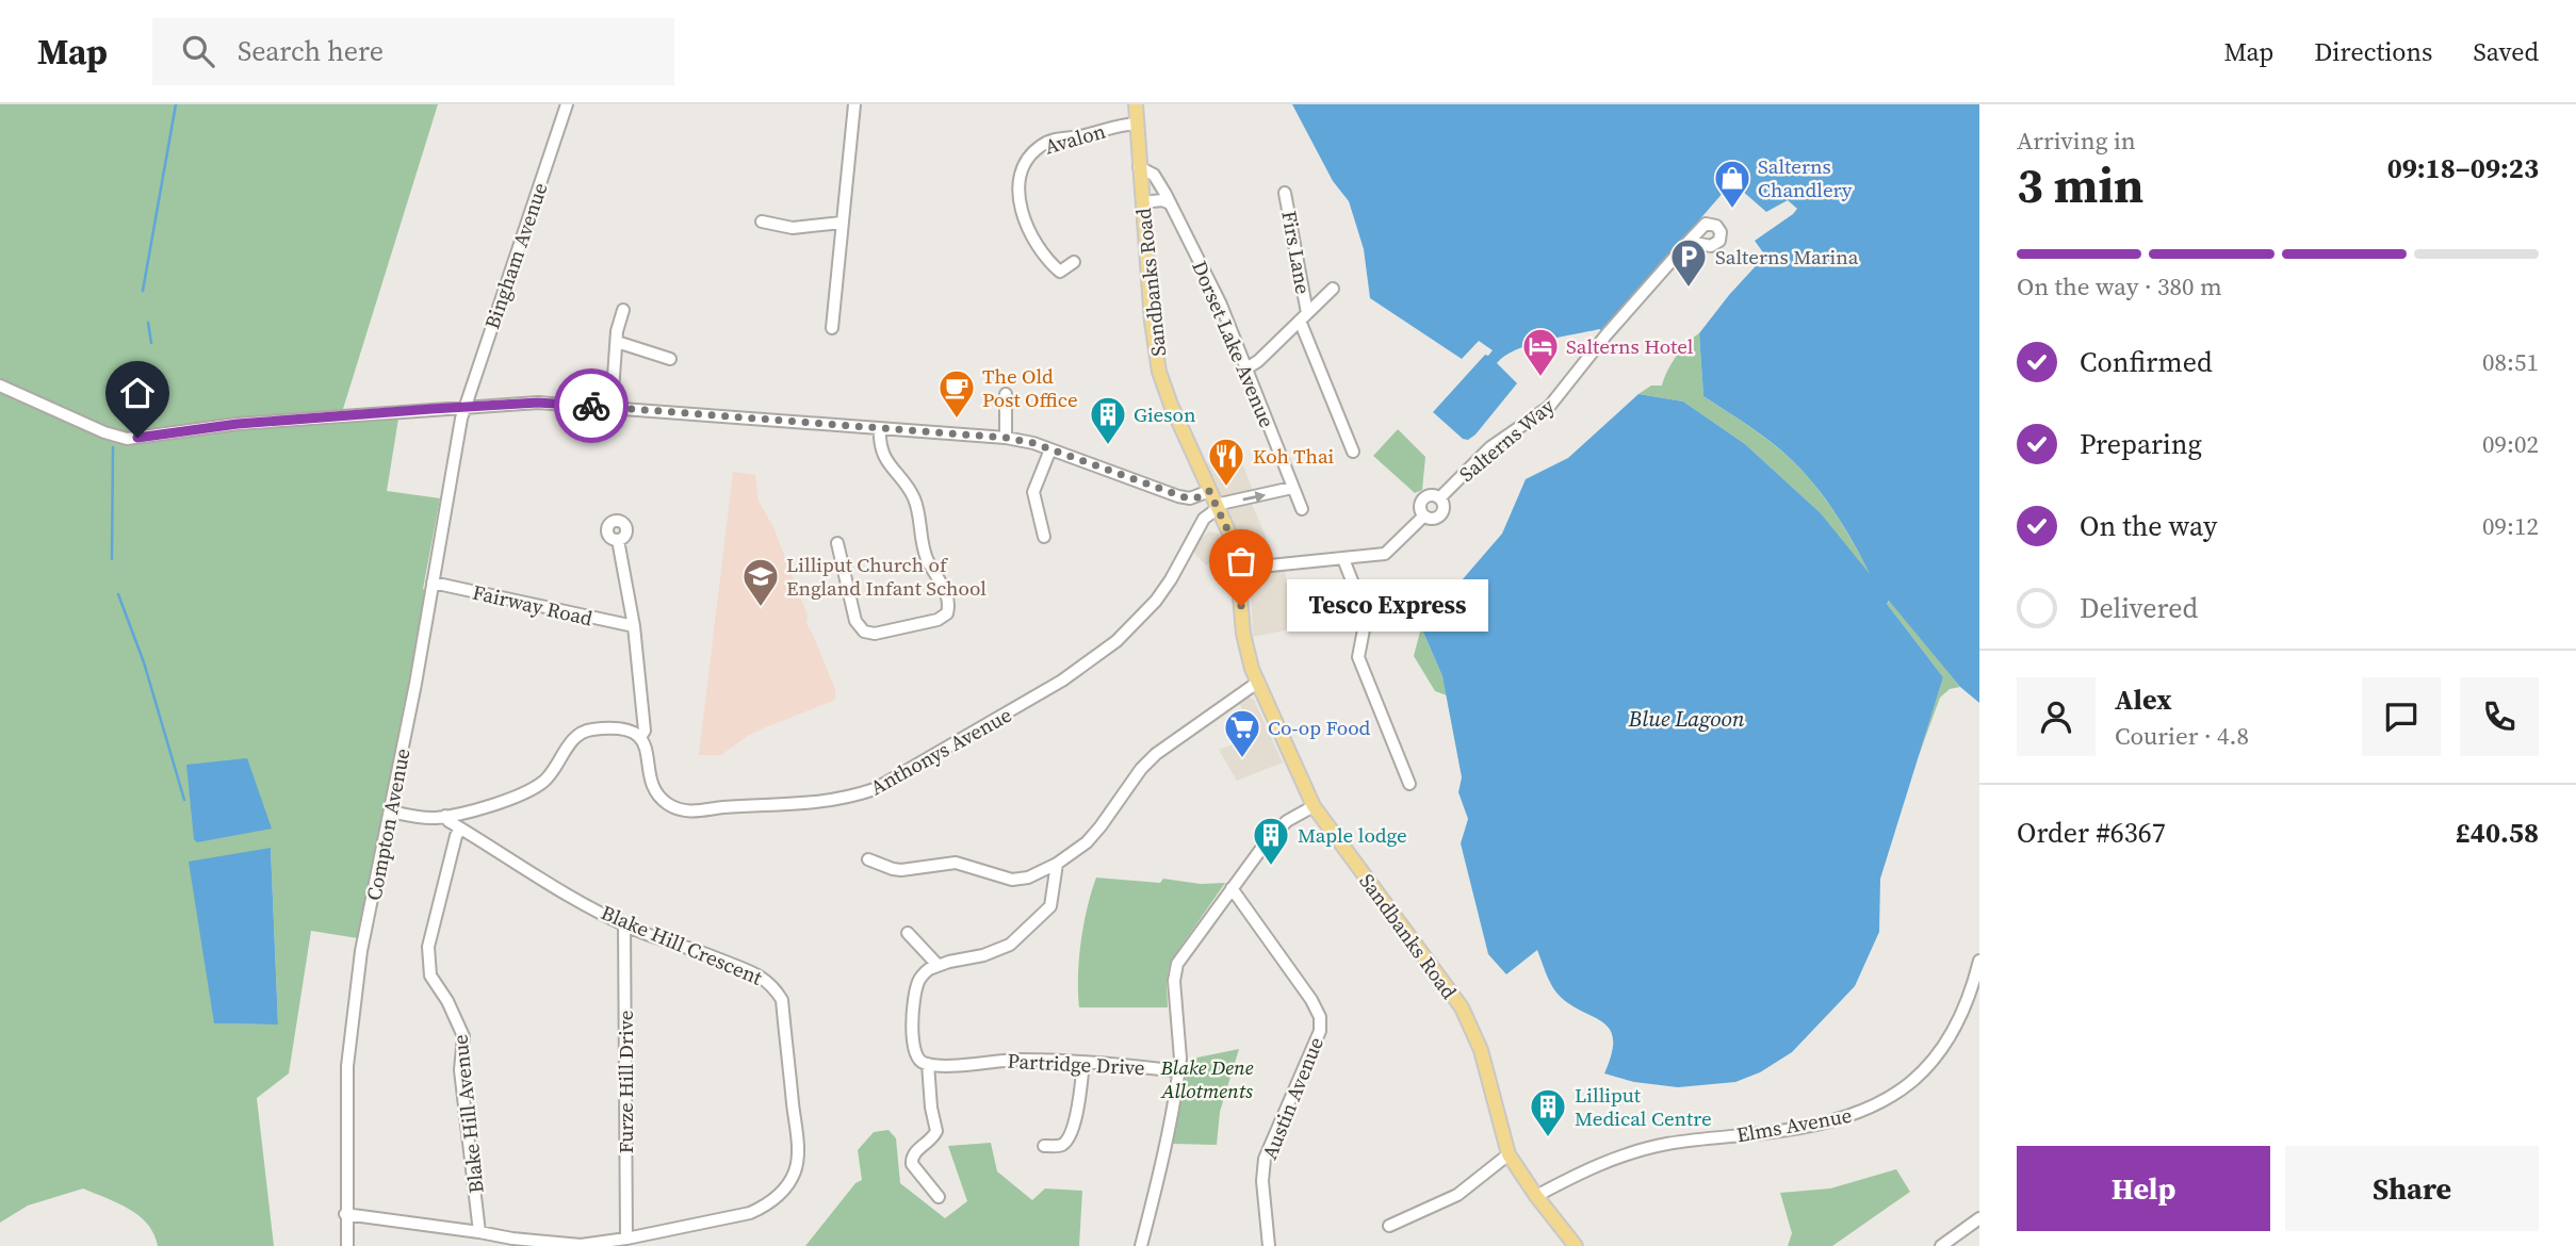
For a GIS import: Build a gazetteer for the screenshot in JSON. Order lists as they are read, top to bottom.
{
  "streets": {
    "main road": ["Sandbanks Road"],
    "street": [
      "Avalon",
      "Firs Lane",
      "Bingham Avenue",
      "Dorset Lake Avenue",
      "Salterns Way",
      "Fairway Road",
      "Anthonys Avenue",
      "Compton Avenue",
      "Blake Hill Crescent",
      "Partridge Drive",
      "Furze Hill Drive",
      "Austin Avenue",
      "Blake Hill Avenue",
      "Elms Avenue"
    ]
  },
  "crossings": [
    ["Avalon", "Sandbanks Road"],
    ["Bingham Avenue", "Compton Avenue"],
    ["Sandbanks Road", "Dorset Lake Avenue"],
    ["Sandbanks Road", "Salterns Way"],
    ["Sandbanks Road", "Anthonys Avenue"],
    ["Sandbanks Road", "Elms Avenue"],
    ["Fairway Road", "Anthonys Avenue"],
    ["Fairway Road", "Compton Avenue"],
    ["Compton Avenue", "Blake Hill Crescent"],
    ["Blake Hill Crescent", "Furze Hill Drive"],
    ["Blake Hill Crescent", "Blake Hill Avenue"]
  ],
  "water": ["Blue Lagoon"],
  "parks": ["Blake Dene Allotments"],
  "places": {
    "shop": ["Salterns Chandlery"],
    "parking": ["Salterns Marina"],
    "hotel": ["Salterns Hotel"],
    "cafe": ["The Old Post Office"],
    "building": ["Gieson", "Maple lodge", "Lilliput Medical Centre"],
    "restaurant": ["Koh Thai"],
    "other": ["Tesco Express"],
    "school or university": ["Lilliput Church of England Infant School"],
    "supermarket": ["Co-op Food"]
  },
  "page": {
    "header": "Map",
    "search": "Search here",
    "nav": ["Map", "Directions", "Saved"],
    "heading": ["3 min", "Arriving in", "09:18–09:23"],
    "panel": [
      "Alex",
      "Courier · 4.8",
      "Order #6367",
      "£40.58"
    ],
    "bar": "On the way · 380 m",
    "list": [
      ["Confirmed", "08:51"],
      ["Preparing", "09:02"],
      ["On the way", "09:12"],
      "Delivered"
    ],
    "bubble": "Tesco Express",
    "buttons": ["Help", "Share"]
  }
}
